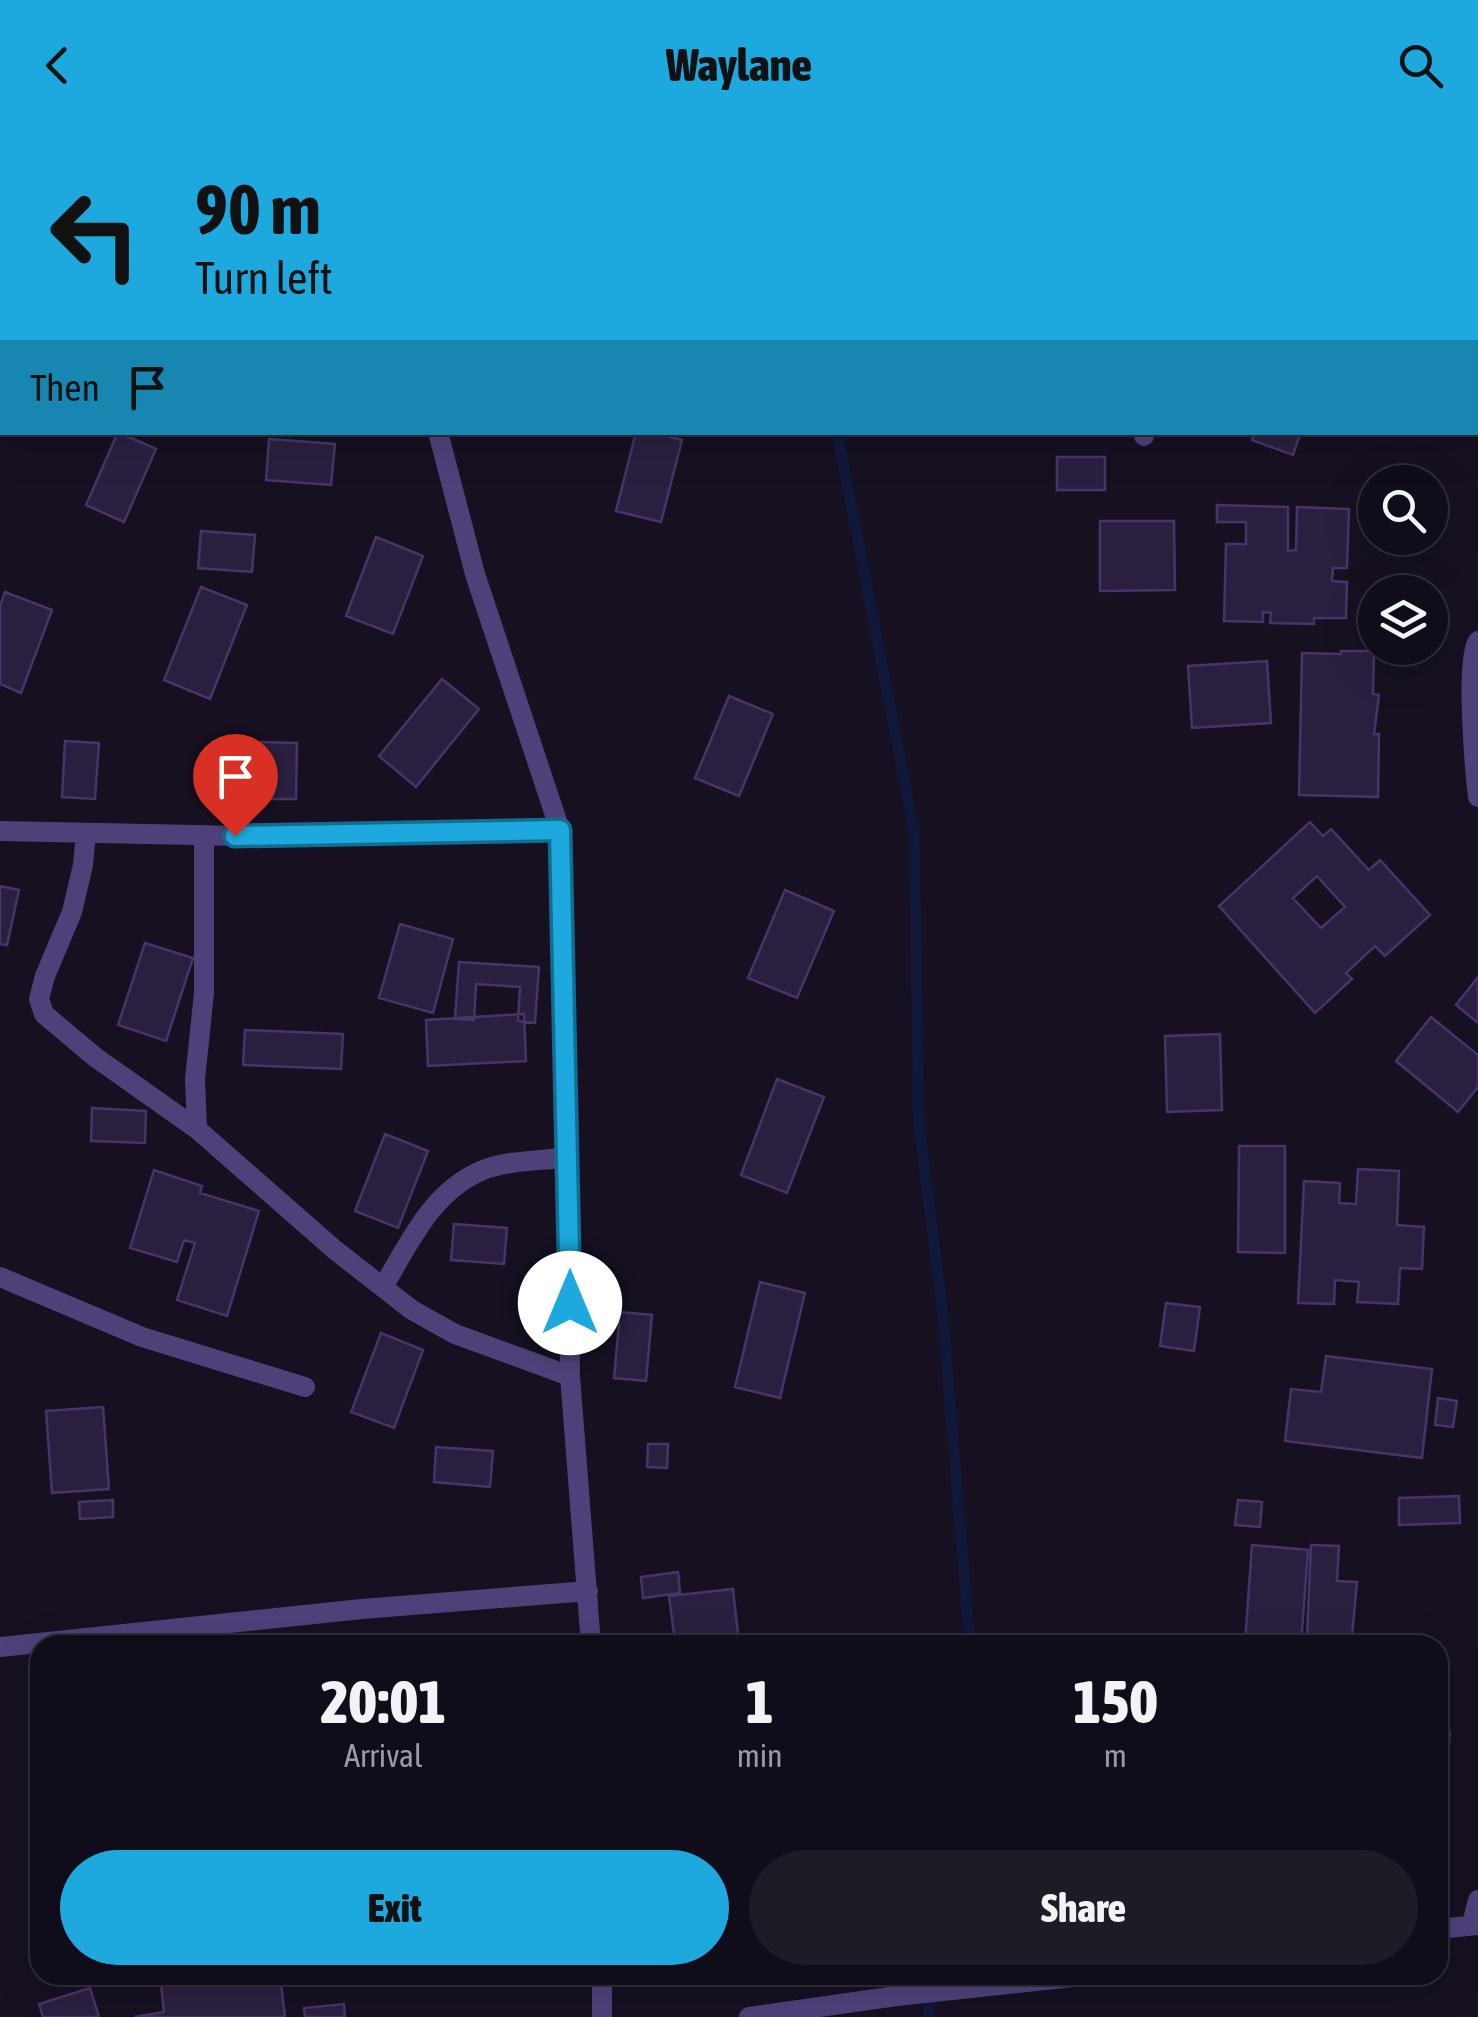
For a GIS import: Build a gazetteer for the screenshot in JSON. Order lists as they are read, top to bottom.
{
  "page": {
    "header": "Waylane",
    "turn": ["90 m", "Turn left"],
    "then": "Then",
    "eta": [
      "20:01",
      "Arrival",
      "1",
      "min",
      "150",
      "m"
    ],
    "buttons": ["Exit", "Share"]
  }
}
